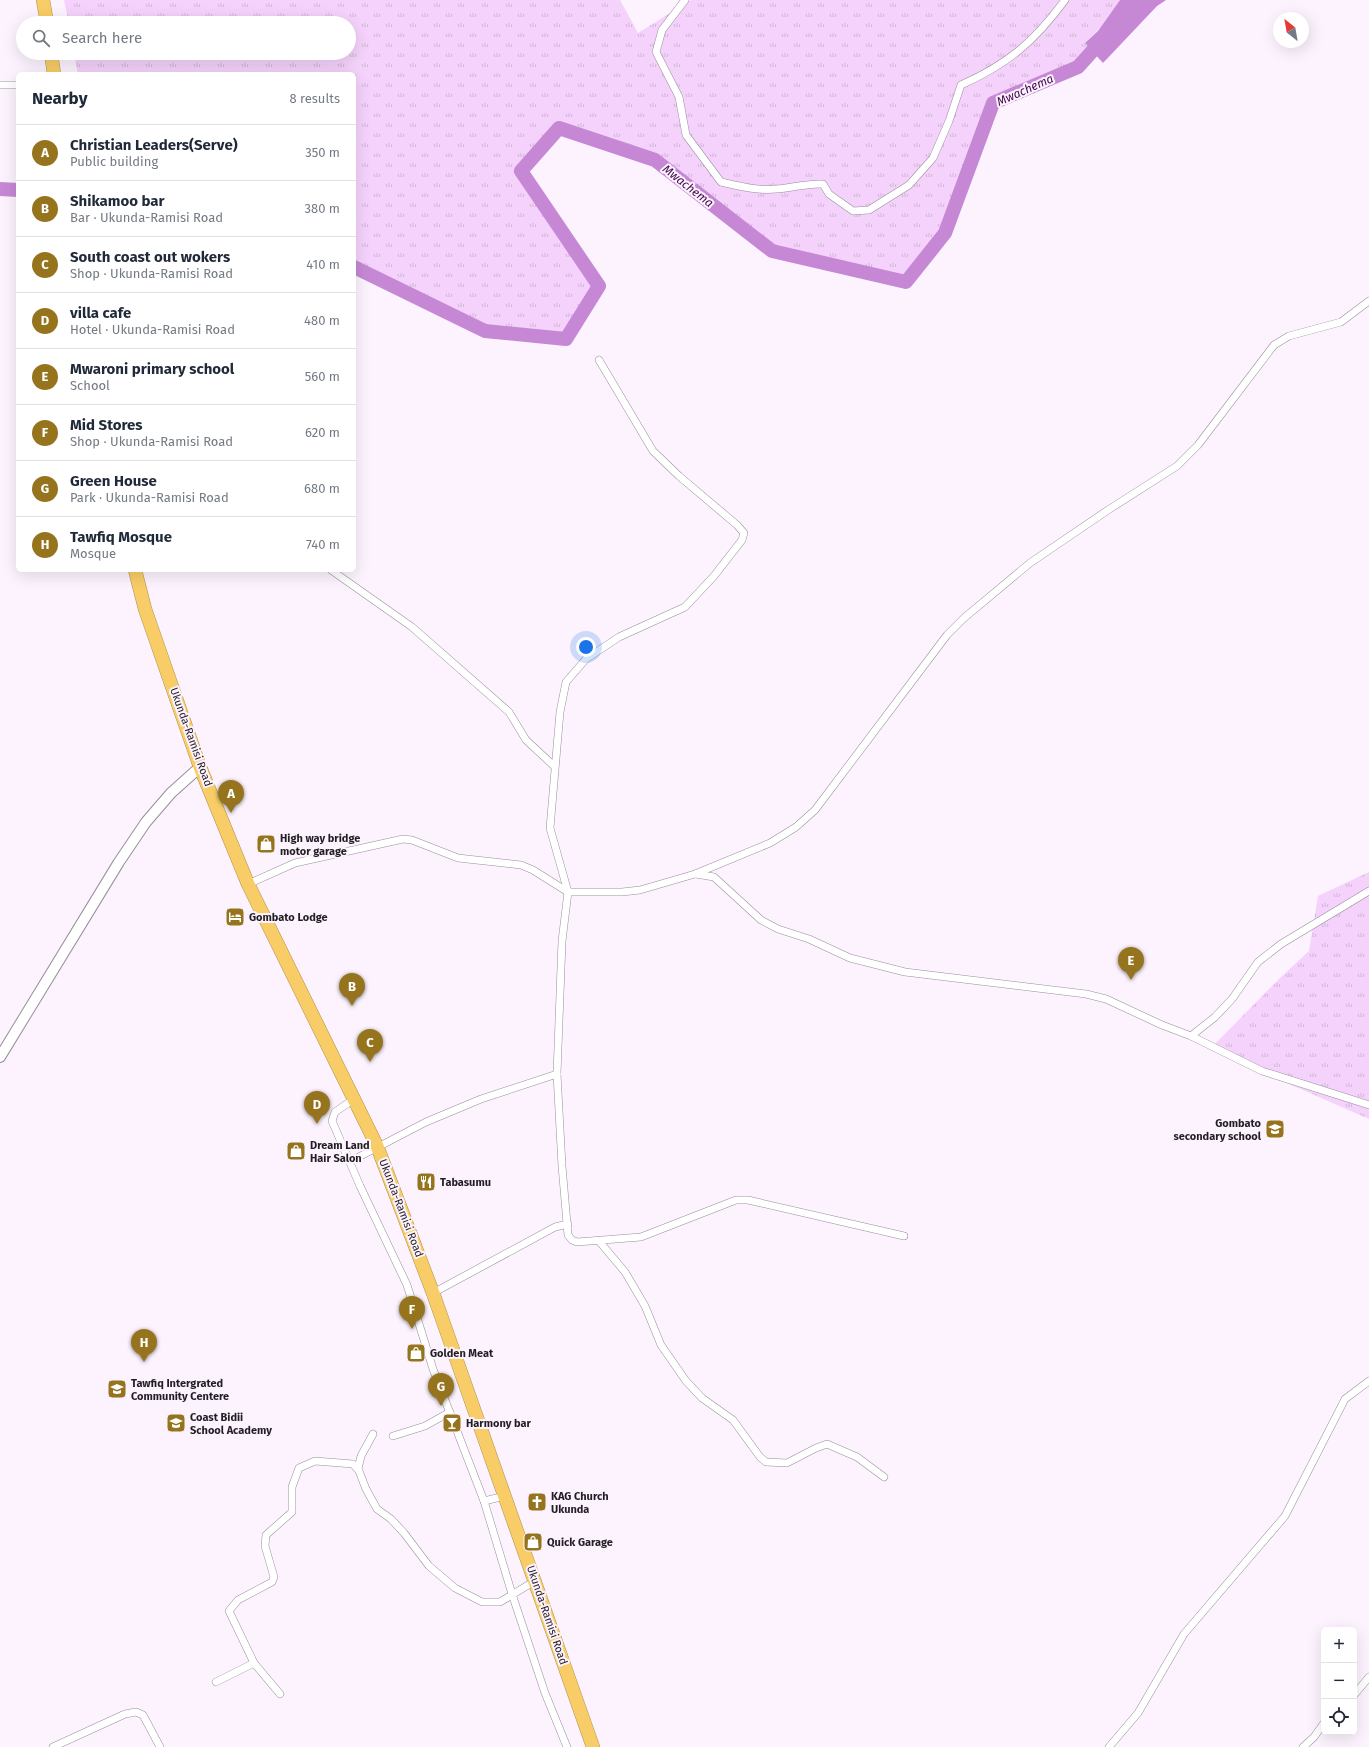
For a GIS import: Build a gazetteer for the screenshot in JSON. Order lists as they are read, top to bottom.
{
  "streets": {
    "highway": ["Ukunda-Ramisi Road"]
  },
  "water": ["Mwachema"],
  "places": {
    "shop": [
      "High way bridge motor garage",
      "Dream Land Hair Salon",
      "Golden Meat",
      "Quick Garage"
    ],
    "hotel": ["Gombato Lodge"],
    "school or university": ["Gombato secondary school", "Tawfiq Intergrated Community Centere", "Coast Bidii School Academy"],
    "restaurant": ["Tabasumu"],
    "bar": ["Harmony bar"],
    "church": ["KAG Church Ukunda"]
  },
  "north": "top left",
  "page": {
    "search": "Search here",
    "heading": ["Nearby", "8 results"],
    "list": [
      {
        "mark": "A",
        "name": "Christian Leaders(Serve)",
        "note": "Public building",
        "value": "350 m"
      },
      {
        "mark": "B",
        "name": "Shikamoo bar",
        "note": "Bar · Ukunda-Ramisi Road",
        "value": "380 m"
      },
      {
        "mark": "C",
        "name": "South coast out wokers",
        "note": "Shop · Ukunda-Ramisi Road",
        "value": "410 m"
      },
      {
        "mark": "D",
        "name": "villa cafe",
        "note": "Hotel · Ukunda-Ramisi Road",
        "value": "480 m"
      },
      {
        "mark": "E",
        "name": "Mwaroni primary school",
        "note": "School",
        "value": "560 m"
      },
      {
        "mark": "F",
        "name": "Mid Stores",
        "note": "Shop · Ukunda-Ramisi Road",
        "value": "620 m"
      },
      {
        "mark": "G",
        "name": "Green House",
        "note": "Park · Ukunda-Ramisi Road",
        "value": "680 m"
      },
      {
        "mark": "H",
        "name": "Tawfiq Mosque",
        "note": "Mosque",
        "value": "740 m"
      }
    ],
    "pins": [
      "A",
      "E",
      "B",
      "C",
      "D",
      "F",
      "H",
      "G"
    ],
    "map_buttons": ["+", "−"]
  }
}
